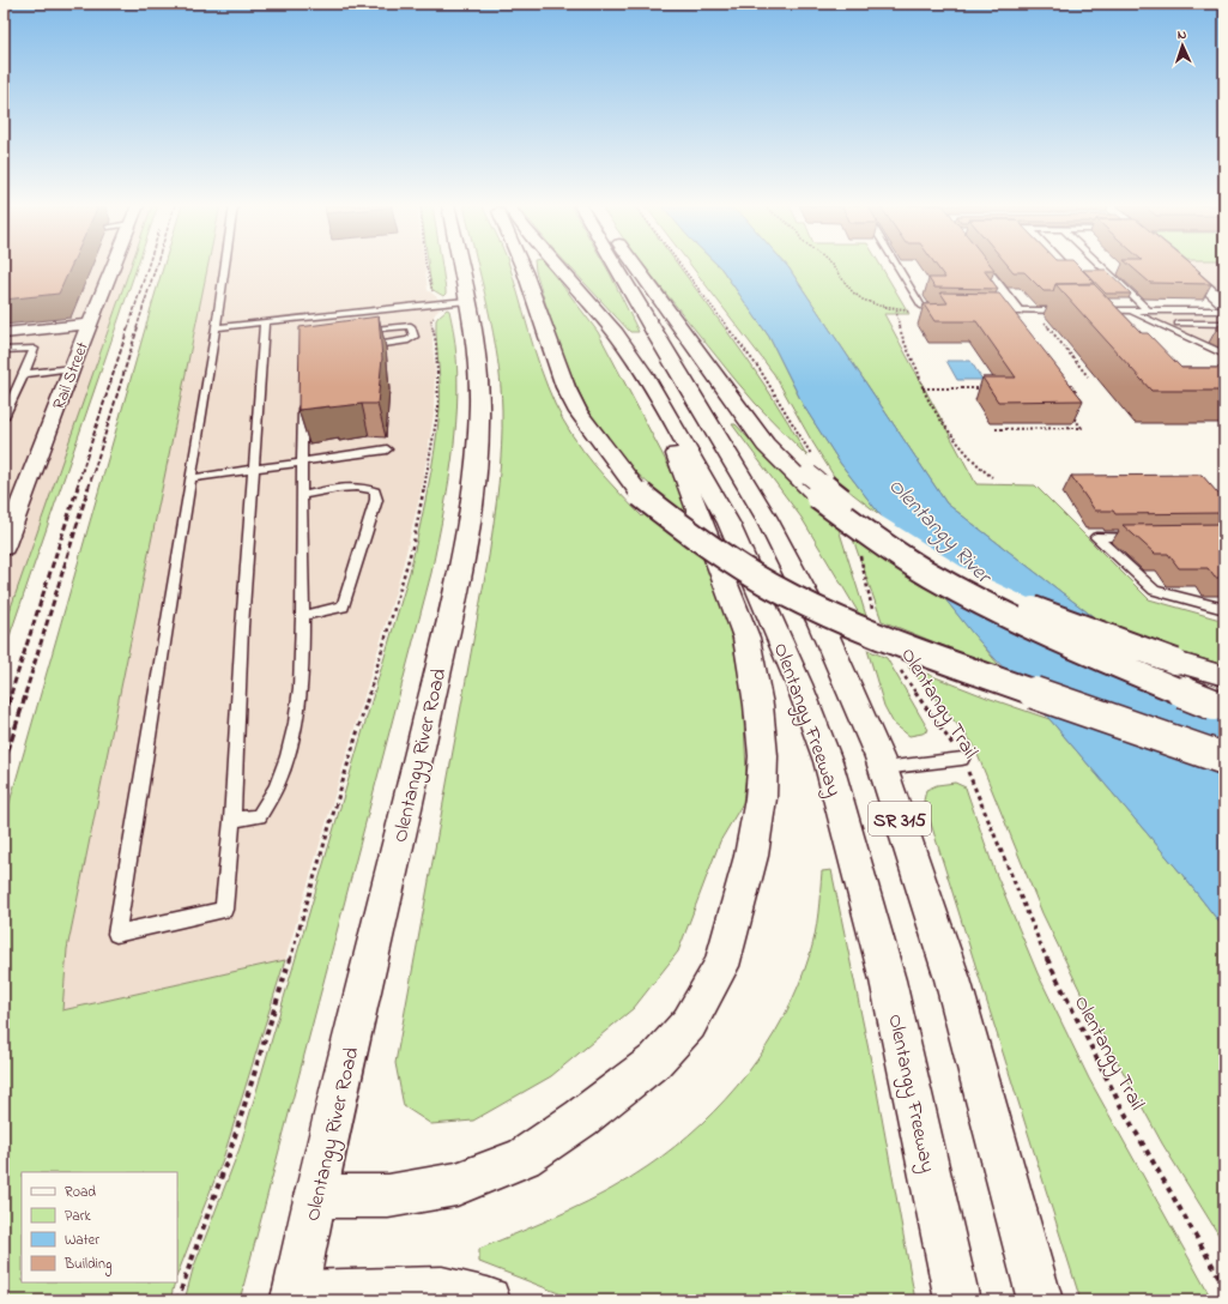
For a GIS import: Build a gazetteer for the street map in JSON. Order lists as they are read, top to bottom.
{
  "streets": {
    "main road": ["Olentangy Freeway", "Olentangy River Road", "SR 315"],
    "street": ["Rail Street"],
    "path": ["Olentangy Trail"]
  },
  "water": ["Olentangy River"],
  "legend": [
    "Road",
    "Park",
    "Water",
    "Building"
  ],
  "north": "top"
}
